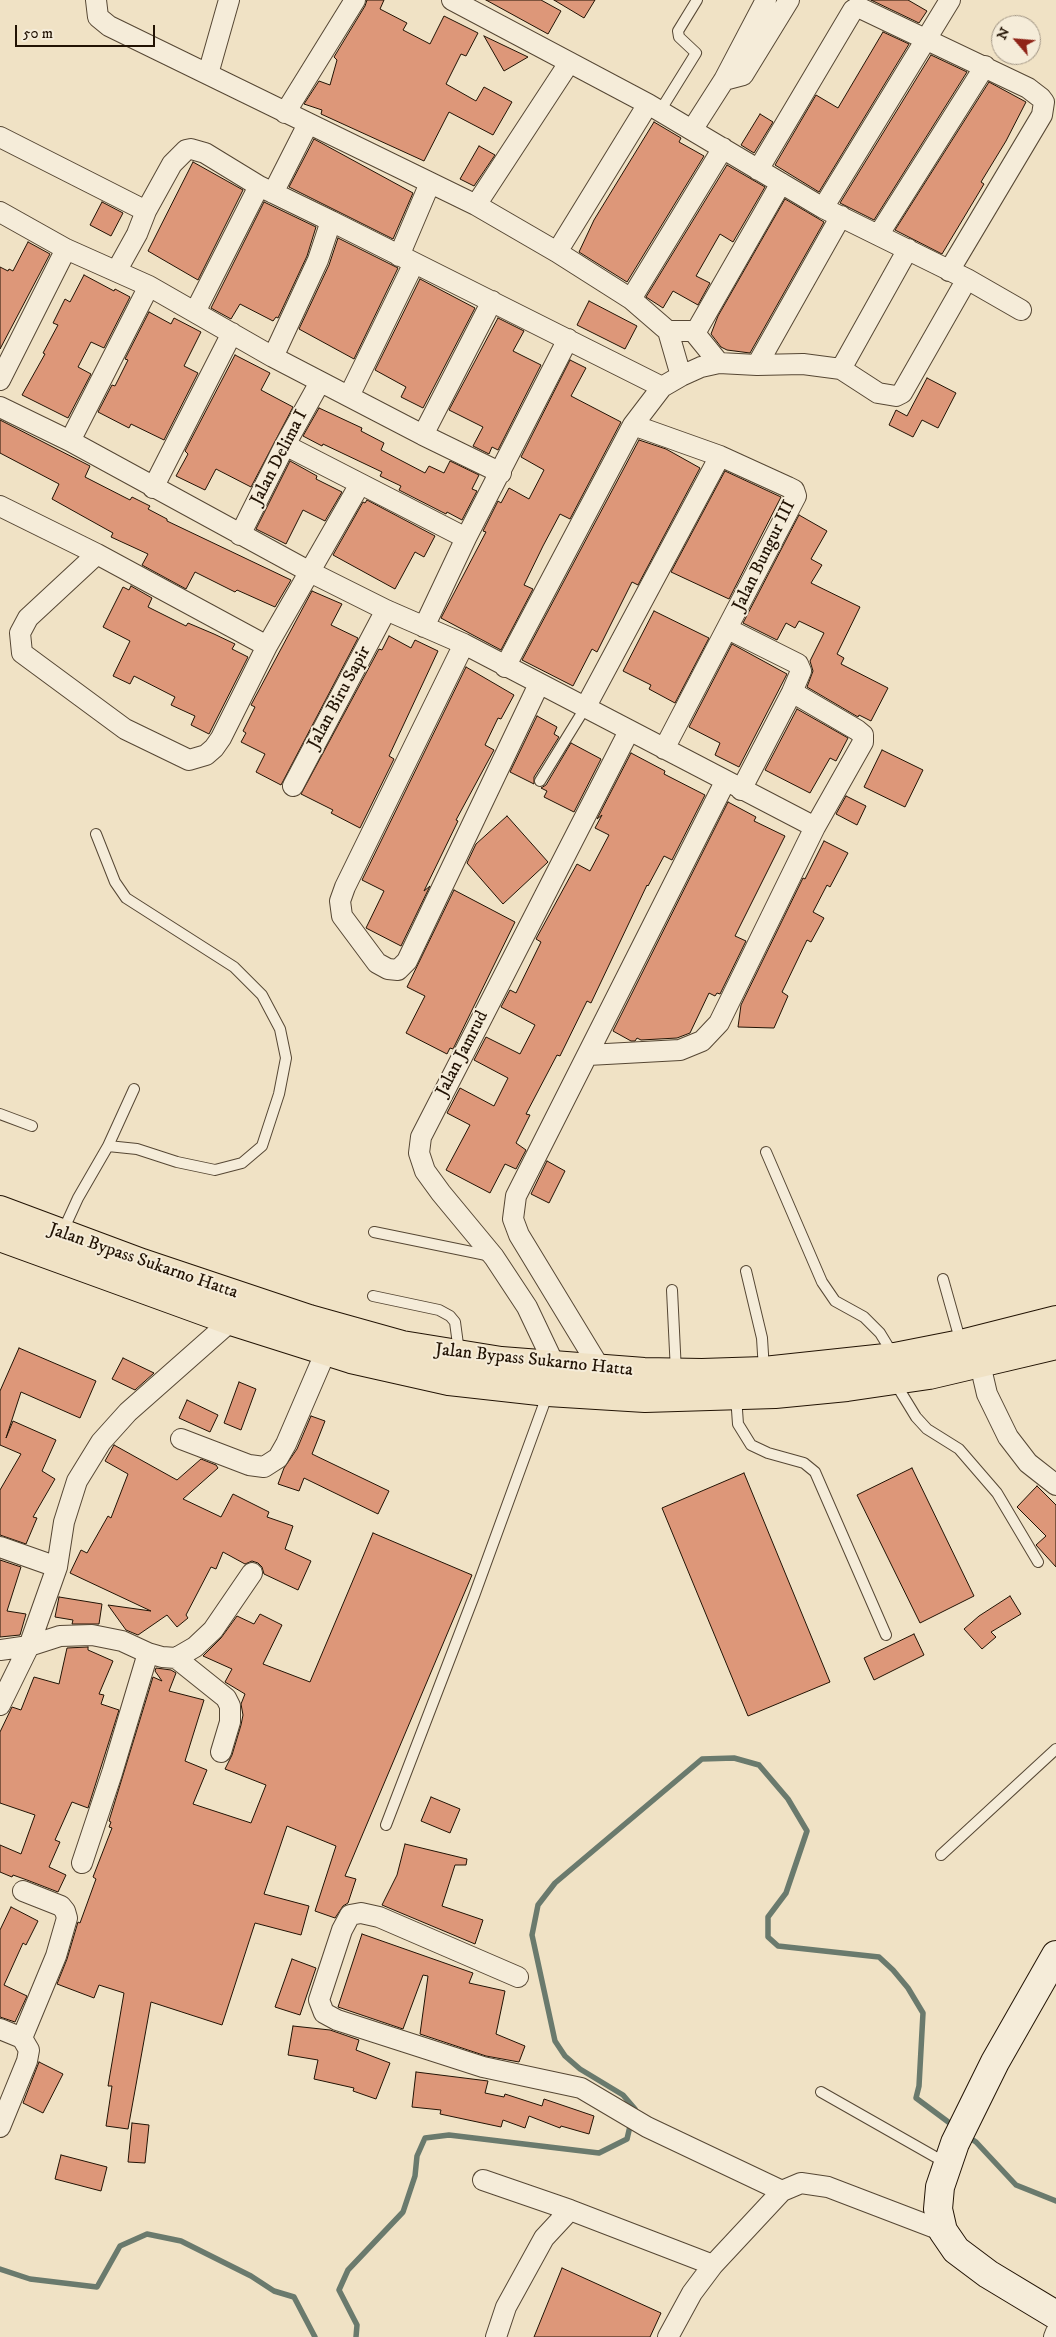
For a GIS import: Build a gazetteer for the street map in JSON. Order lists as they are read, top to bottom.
{
  "streets": {
    "highway": ["Jalan Bypass Sukarno Hatta"],
    "street": [
      "Jalan Delima I",
      "Jalan Bungur III",
      "Jalan Biru Sapir",
      "Jalan Jamrud"
    ]
  },
  "crossings": [
    ["Jalan Jamrud", "Jalan Bypass Sukarno Hatta"]
  ],
  "scale_bar": "50 m",
  "north": "top left"
}
